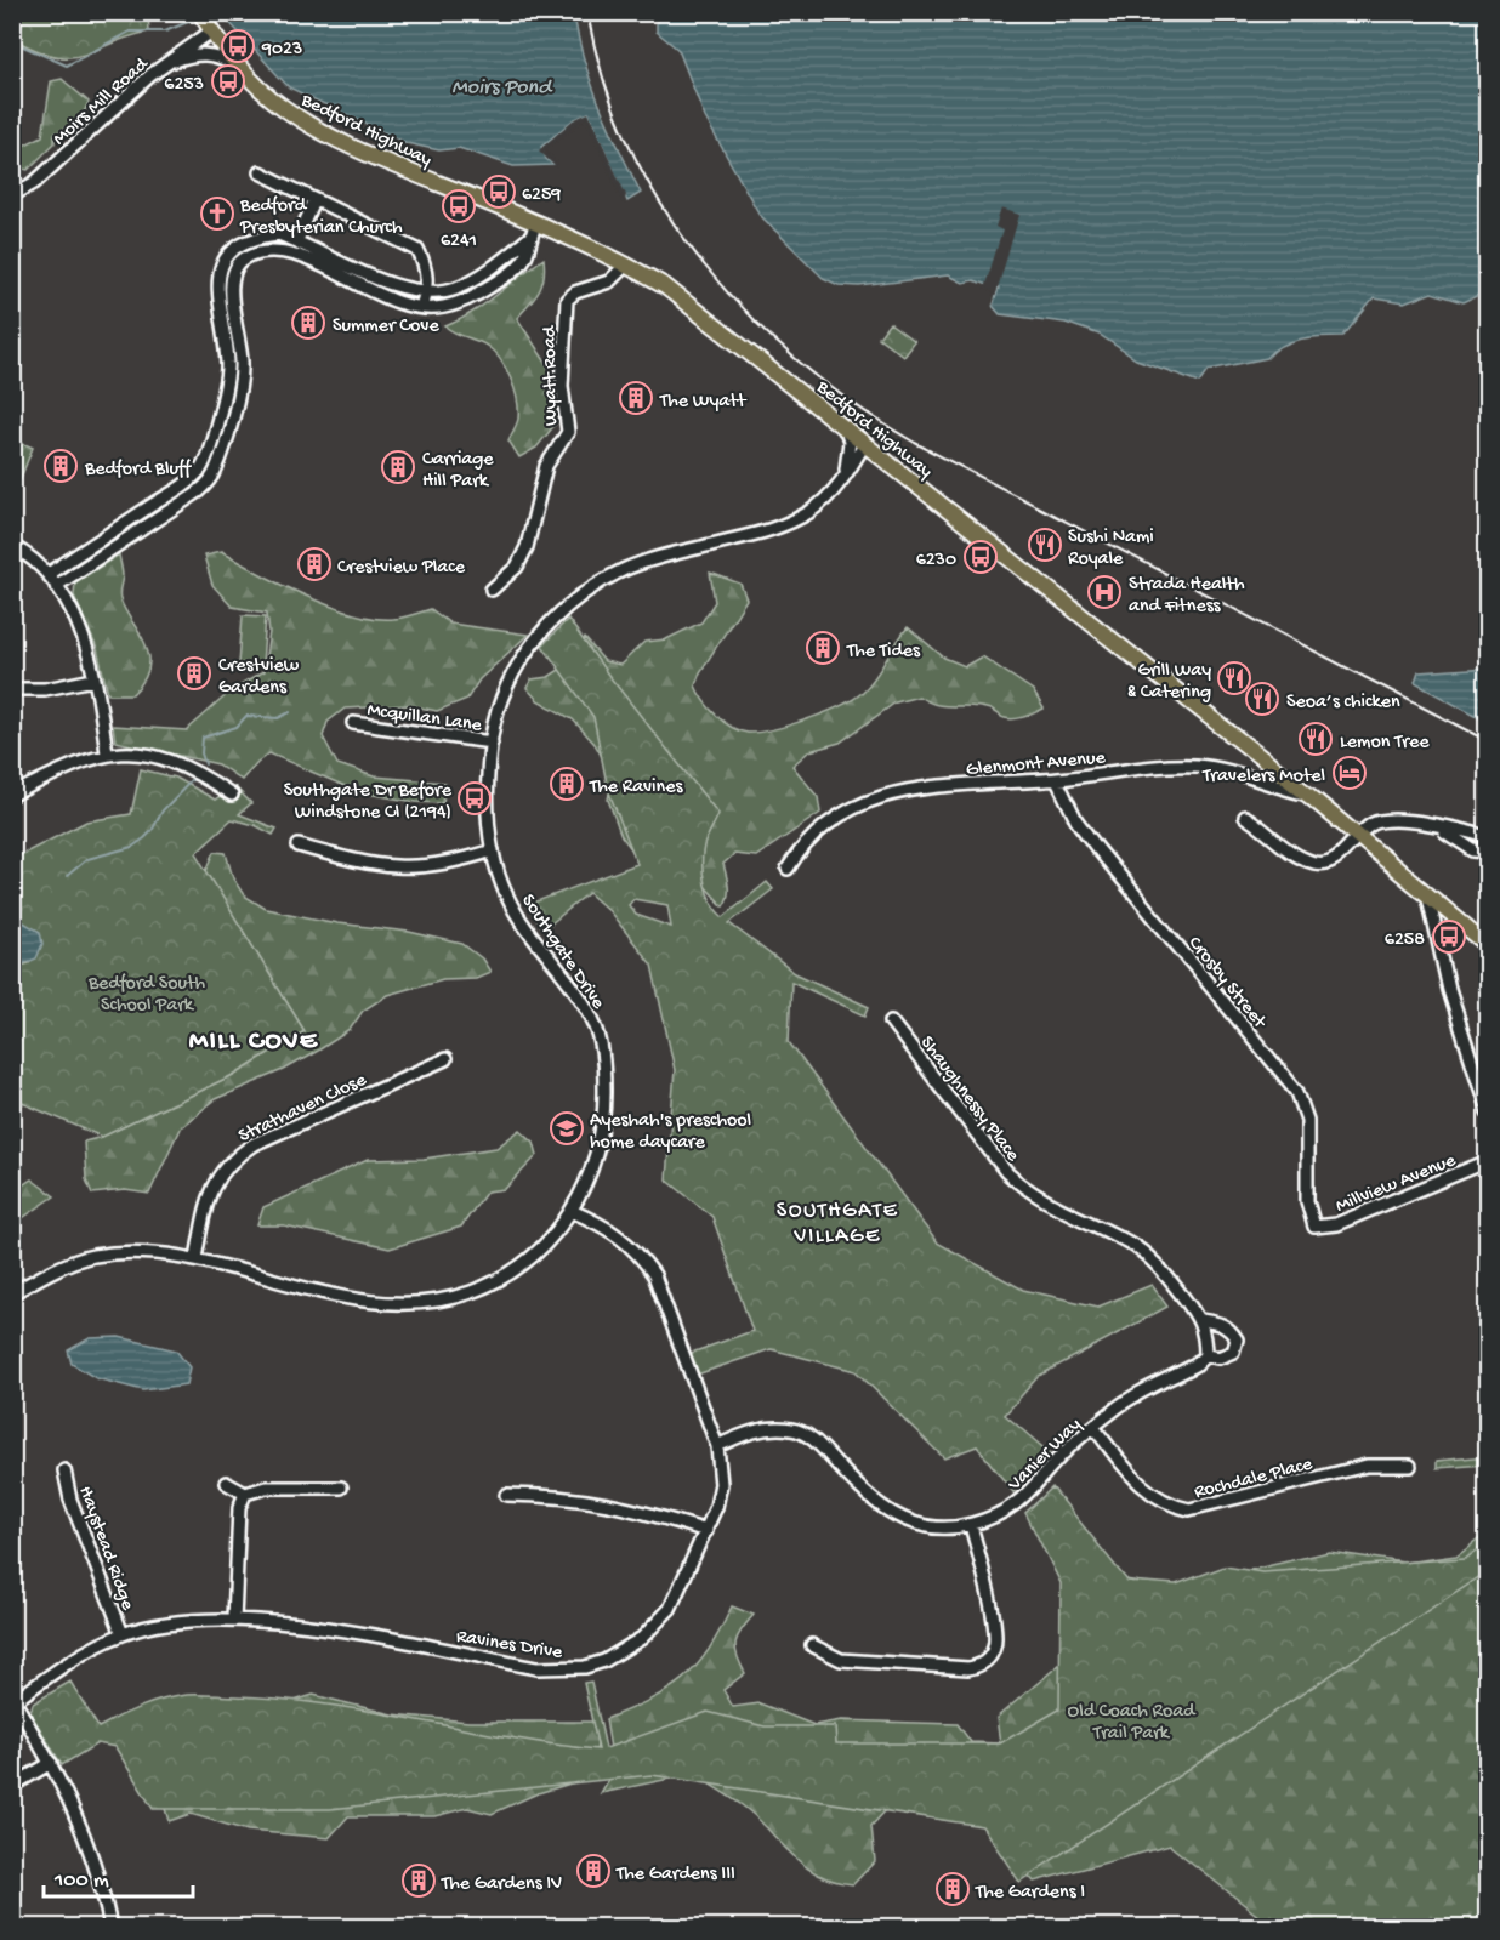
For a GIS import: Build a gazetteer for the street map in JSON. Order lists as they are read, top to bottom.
{
  "streets": {
    "main road": ["Bedford Highway"],
    "street": [
      "Moirs Mill Road",
      "Wyatt Road",
      "Mcquillan Lane",
      "Glenmont Avenue",
      "Southgate Drive",
      "Crosby Street",
      "Shaughnessy Place",
      "Strathaven Close",
      "Millview Avenue",
      "Vanier Way",
      "Rochdale Place",
      "Haystead Ridge",
      "Ravines Drive"
    ]
  },
  "crossings": [
    ["Moirs Mill Road", "Bedford Highway"],
    ["Bedford Highway", "Wyatt Road"],
    ["Bedford Highway", "Glenmont Avenue"],
    ["Bedford Highway", "Southgate Drive"],
    ["Mcquillan Lane", "Southgate Drive"],
    ["Glenmont Avenue", "Crosby Street"],
    ["Southgate Drive", "Strathaven Close"],
    ["Southgate Drive", "Ravines Drive"],
    ["Crosby Street", "Millview Avenue"],
    ["Vanier Way", "Rochdale Place"],
    ["Vanier Way", "Ravines Drive"],
    ["Haystead Ridge", "Ravines Drive"]
  ],
  "districts": ["MILL COVE", "SOUTHGATE VILLAGE"],
  "water": ["Moirs Pond"],
  "parks": ["Bedford South School Park", "Old Coach Road Trail Park"],
  "places": {
    "bus stop": [
      "9023",
      "6253",
      "6259",
      "6241",
      "6230",
      "Southgate Dr Before Windstone Cl (2194)",
      "6258"
    ],
    "church": ["Bedford Presbyterian Church"],
    "building": [
      "Summer Cove",
      "The Wyatt",
      "Bedford Bluff",
      "Carriage Hill Park",
      "Crestview Place",
      "The Tides",
      "Crestview Gardens",
      "The Ravines",
      "The Gardens III",
      "The Gardens IV",
      "The Gardens I"
    ],
    "restaurant": [
      "Sushi Nami Royale",
      "Grill Way & Catering",
      "Seoa’s chicken",
      "Lemon Tree"
    ],
    "hospital": ["Strada Health and Fitness"],
    "hotel": ["Travelers Motel"],
    "school or university": ["Ayeshah's preschool home daycare"]
  },
  "scale_bar": "100 m"
}
